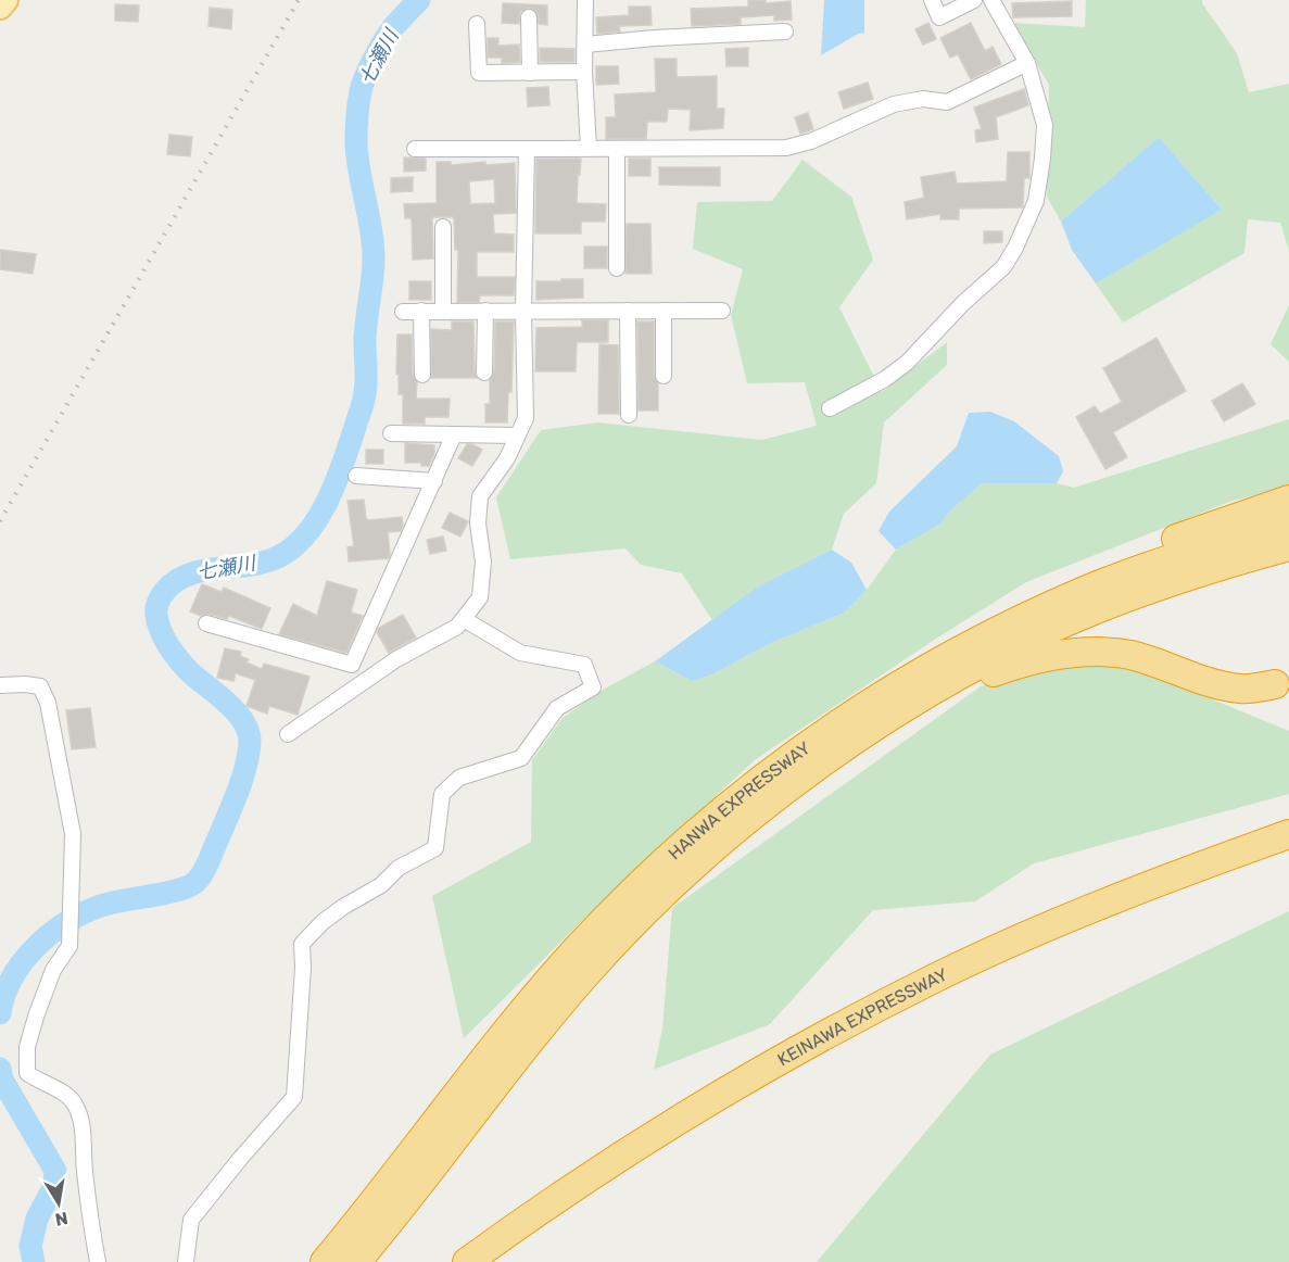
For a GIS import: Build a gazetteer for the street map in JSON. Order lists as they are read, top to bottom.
{
  "streets": {
    "highway": ["HANWA EXPRESSWAY", "KEINAWA EXPRESSWAY"]
  },
  "water": ["七瀬川"],
  "north": "bottom"
}
